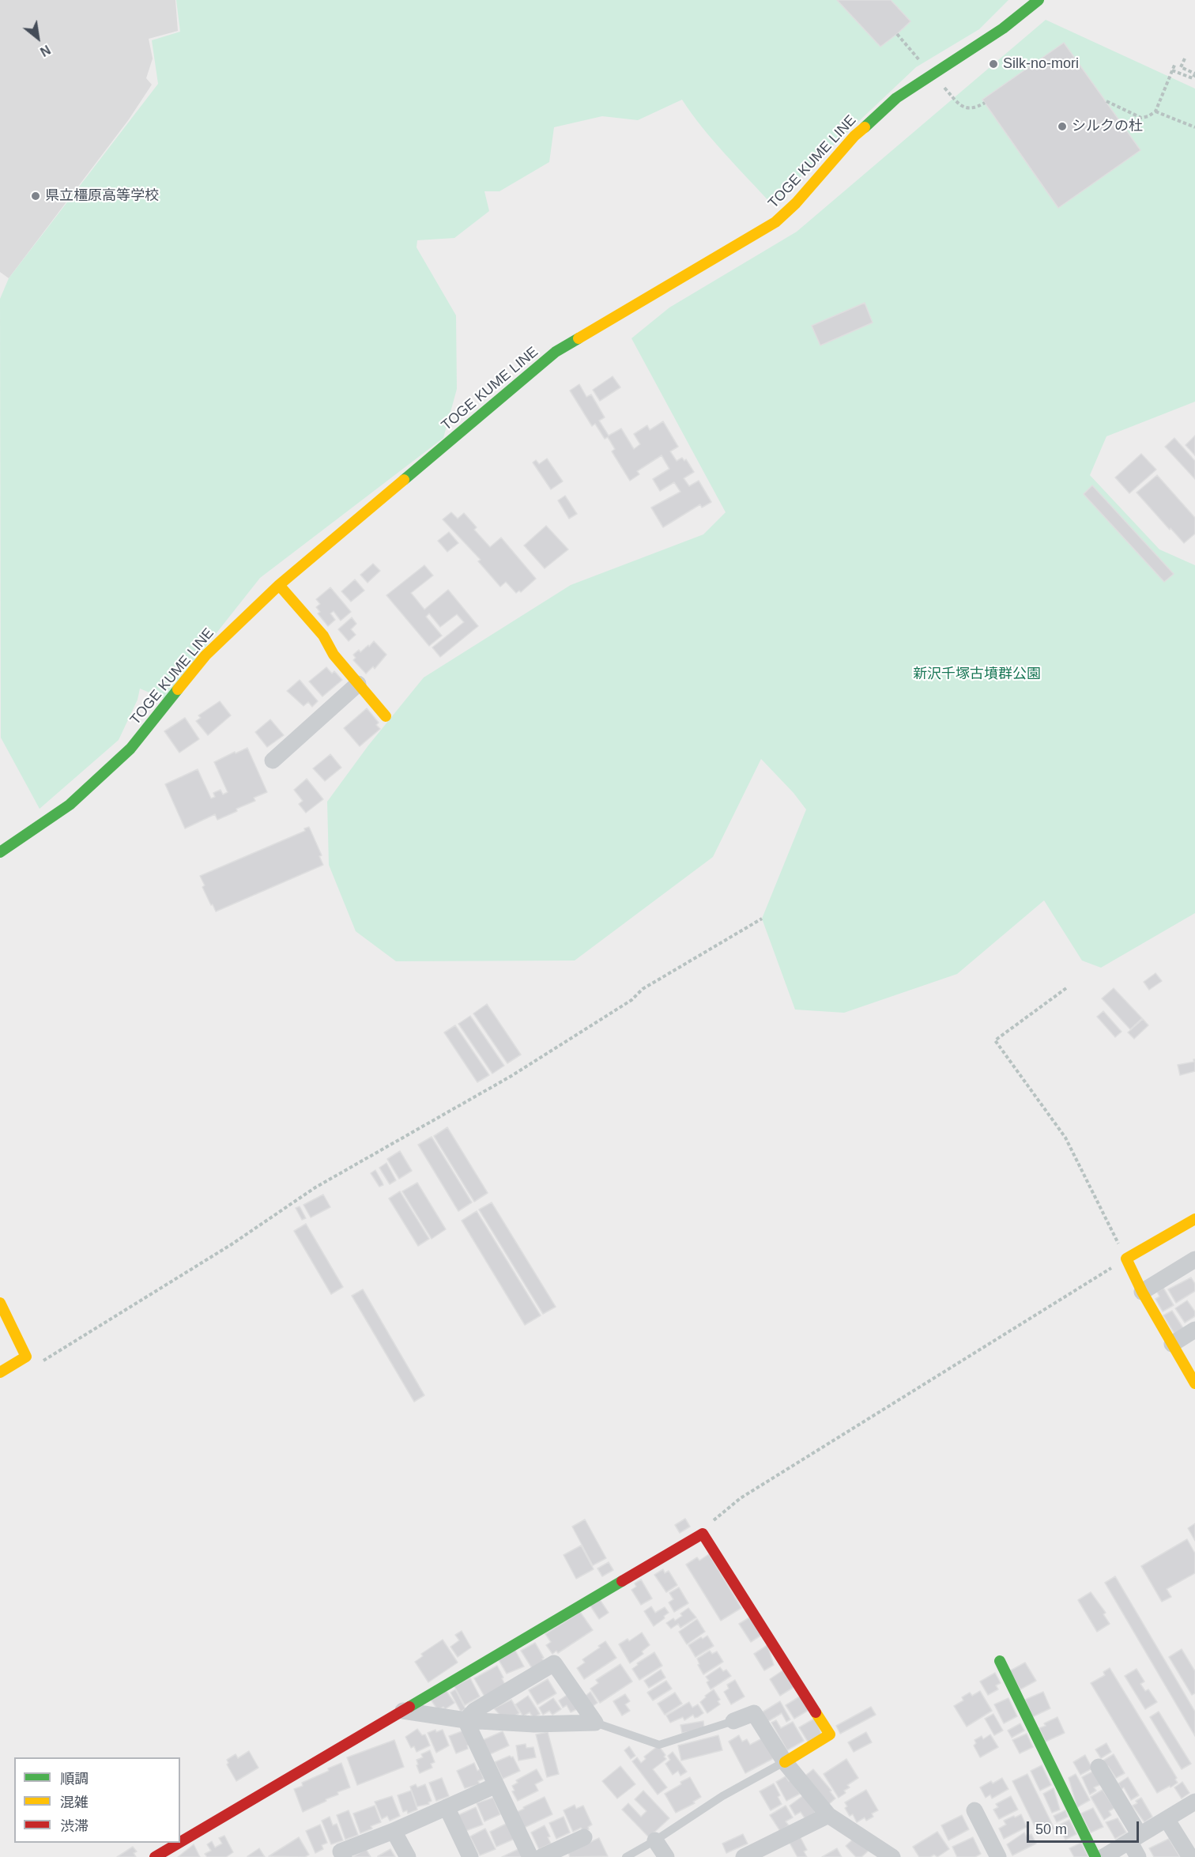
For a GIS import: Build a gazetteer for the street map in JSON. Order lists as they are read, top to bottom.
{
  "streets": {
    "street": ["TOGE KUME LINE"]
  },
  "parks": ["新沢千塚古墳群公園"],
  "places": ["Silk-no-mori", "シルクの杜", "県立橿原高等学校"],
  "legend": ["順調", "混雑", "渋滞"],
  "scale_bar": "50 m",
  "north": "bottom right"
}
